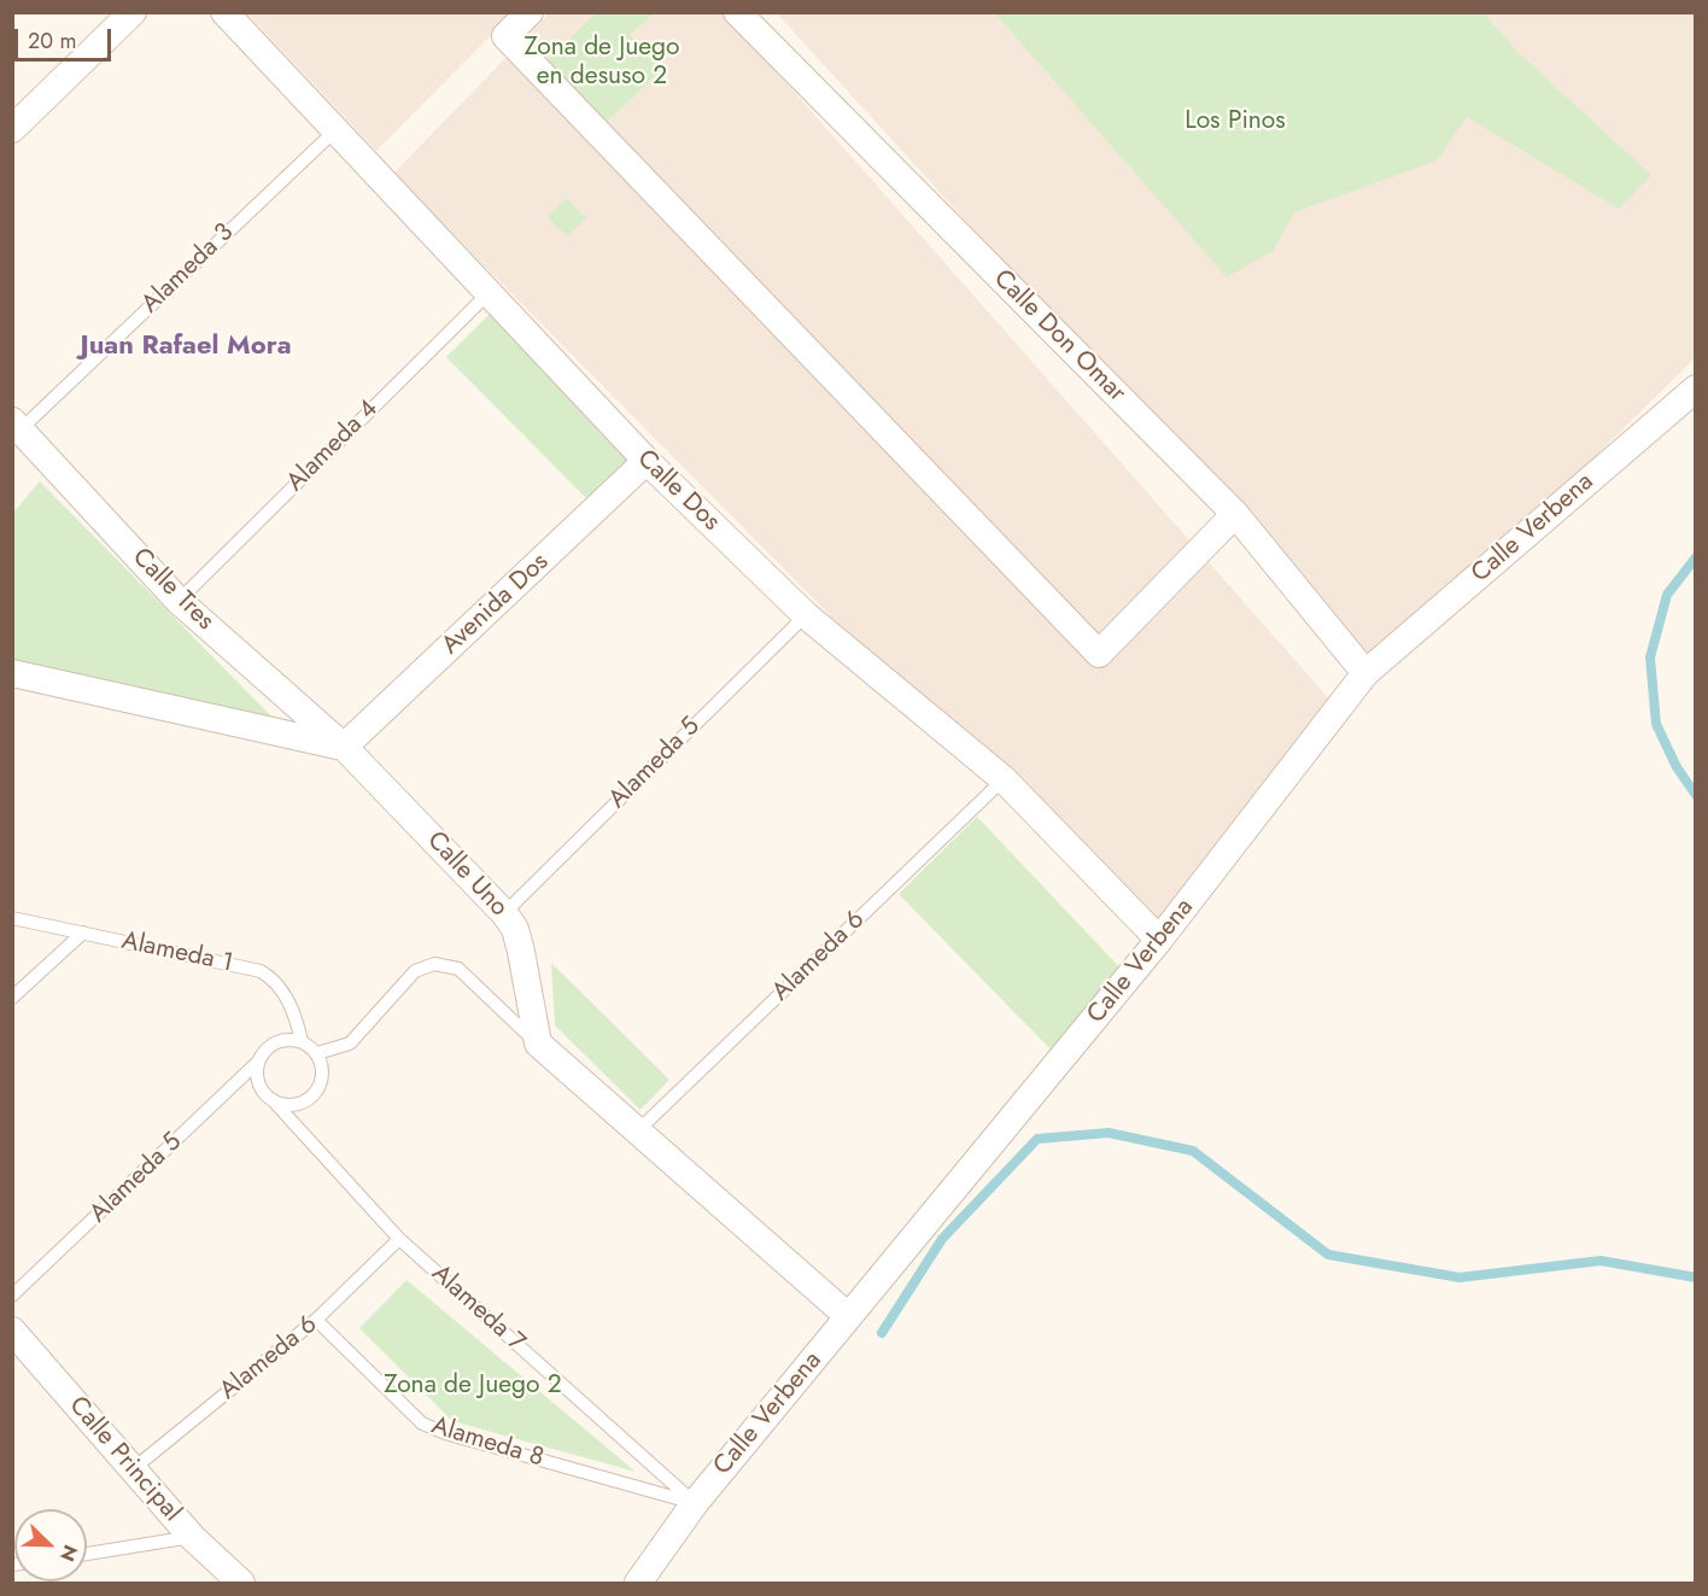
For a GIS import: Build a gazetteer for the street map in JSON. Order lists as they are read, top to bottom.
{
  "streets": {
    "street": [
      "Calle Don Omar",
      "Calle Dos",
      "Calle Verbena",
      "Calle Tres",
      "Avenida Dos",
      "Calle Uno",
      "Calle Principal"
    ],
    "lane": [
      "Alameda 3",
      "Alameda 4",
      "Alameda 5",
      "Alameda 1",
      "Alameda 6",
      "Alameda 7",
      "Alameda 8"
    ]
  },
  "crossings": [
    ["Alameda 3", "Calle Dos"],
    ["Alameda 3", "Calle Tres"],
    ["Calle Don Omar", "Calle Verbena"],
    ["Alameda 4", "Calle Dos"],
    ["Alameda 4", "Calle Tres"],
    ["Calle Dos", "Calle Verbena"],
    ["Calle Dos", "Avenida Dos"],
    ["Calle Dos", "Alameda 5"],
    ["Calle Dos", "Alameda 6"],
    ["Calle Verbena", "Alameda 7"],
    ["Calle Verbena", "Alameda 8"],
    ["Calle Tres", "Avenida Dos"],
    ["Calle Tres", "Calle Uno"],
    ["Avenida Dos", "Calle Uno"],
    ["Alameda 5", "Calle Uno"],
    ["Alameda 5", "Alameda 1"],
    ["Alameda 5", "Alameda 7"],
    ["Alameda 1", "Alameda 7"],
    ["Alameda 6", "Alameda 7"],
    ["Alameda 6", "Alameda 8"],
    ["Alameda 6", "Calle Principal"],
    ["Alameda 7", "Alameda 8"]
  ],
  "districts": ["Juan Rafael Mora"],
  "parks": ["Zona de Juego en desuso 2", "Los Pinos", "Zona de Juego 2"],
  "scale_bar": "20 m",
  "north": "bottom right"
}
